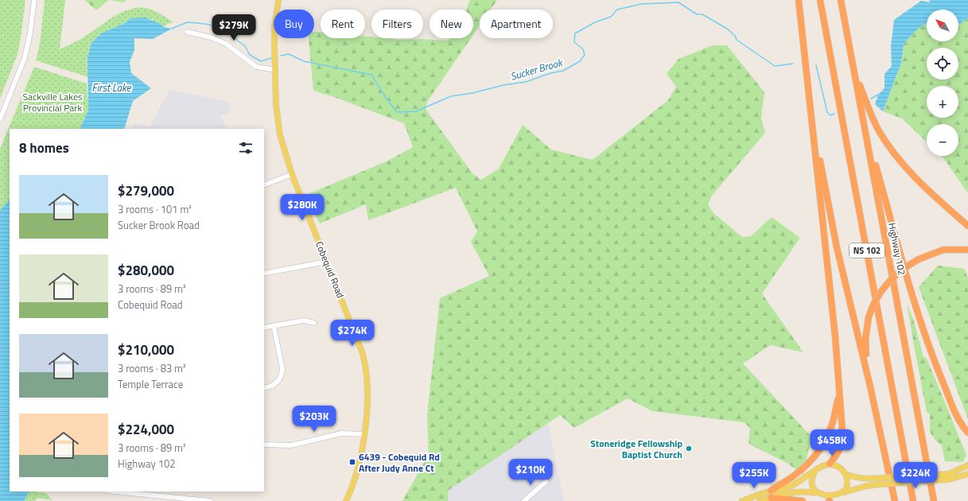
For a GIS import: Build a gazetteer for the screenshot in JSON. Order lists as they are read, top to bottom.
{
  "streets": {
    "highway": ["Highway 102", "NS 102"],
    "main road": ["Cobequid Road"]
  },
  "water": ["Sucker Brook", "First Lake"],
  "parks": ["Sackville Lakes Provincial Park"],
  "places": {
    "other": ["Stoneridge Fellowship Baptist Church"],
    "transit": ["6439 - Cobequid Rd After Judy Anne Ct"]
  },
  "north": "top left",
  "page": {
    "map_buttons": ["+", "−"],
    "chip": [
      "Buy",
      "Rent",
      "Filters",
      "New",
      "Apartment"
    ],
    "price": [
      "$279K",
      "$280K",
      "$274K",
      "$203K",
      "$458K",
      "$210K",
      "$255K",
      "$224K"
    ],
    "heading": "8 homes",
    "list": [
      {
        "name": "$279,000",
        "note": "3 rooms · 101 m² · Sucker Brook Road"
      },
      {
        "name": "$280,000",
        "note": "3 rooms · 89 m² · Cobequid Road"
      },
      {
        "name": "$210,000",
        "note": "3 rooms · 83 m² · Temple Terrace"
      },
      {
        "name": "$224,000",
        "note": "3 rooms · 89 m² · Highway 102"
      }
    ]
  }
}
